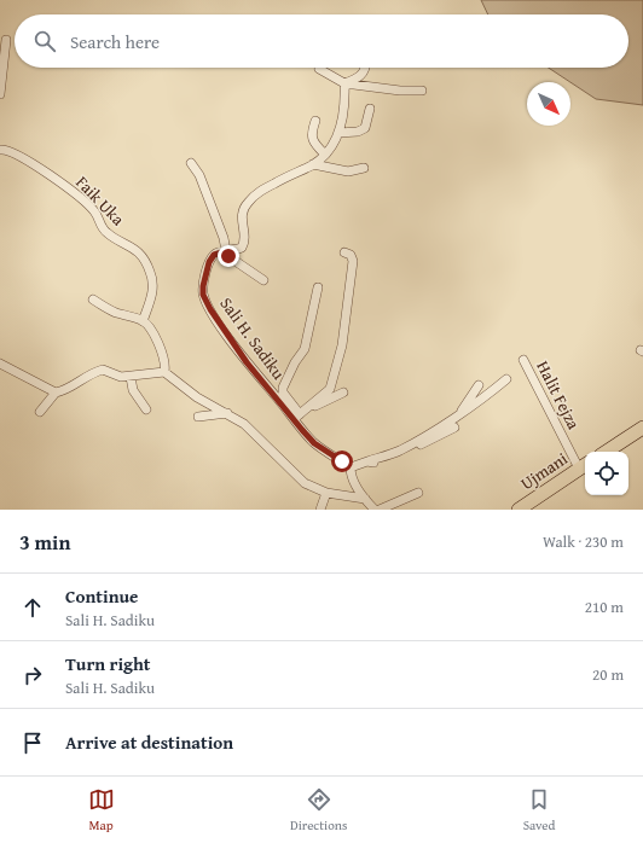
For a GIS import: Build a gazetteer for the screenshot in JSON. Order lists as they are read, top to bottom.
{
  "streets": {
    "main road": ["Ujmani"],
    "street": ["Faik Uka", "Sali H. Sadiku", "Halit Fejza"]
  },
  "crossings": [
    ["Halit Fejza", "Ujmani"]
  ],
  "north": "bottom right",
  "page": {
    "search": "Search here",
    "heading": ["3 min", "Walk · 230 m"],
    "list": [
      ["Continue", "Sali H. Sadiku", "210 m"],
      ["Turn right", "Sali H. Sadiku", "20 m"],
      "Arrive at destination"
    ],
    "nav": ["Map", "Directions", "Saved"]
  }
}
